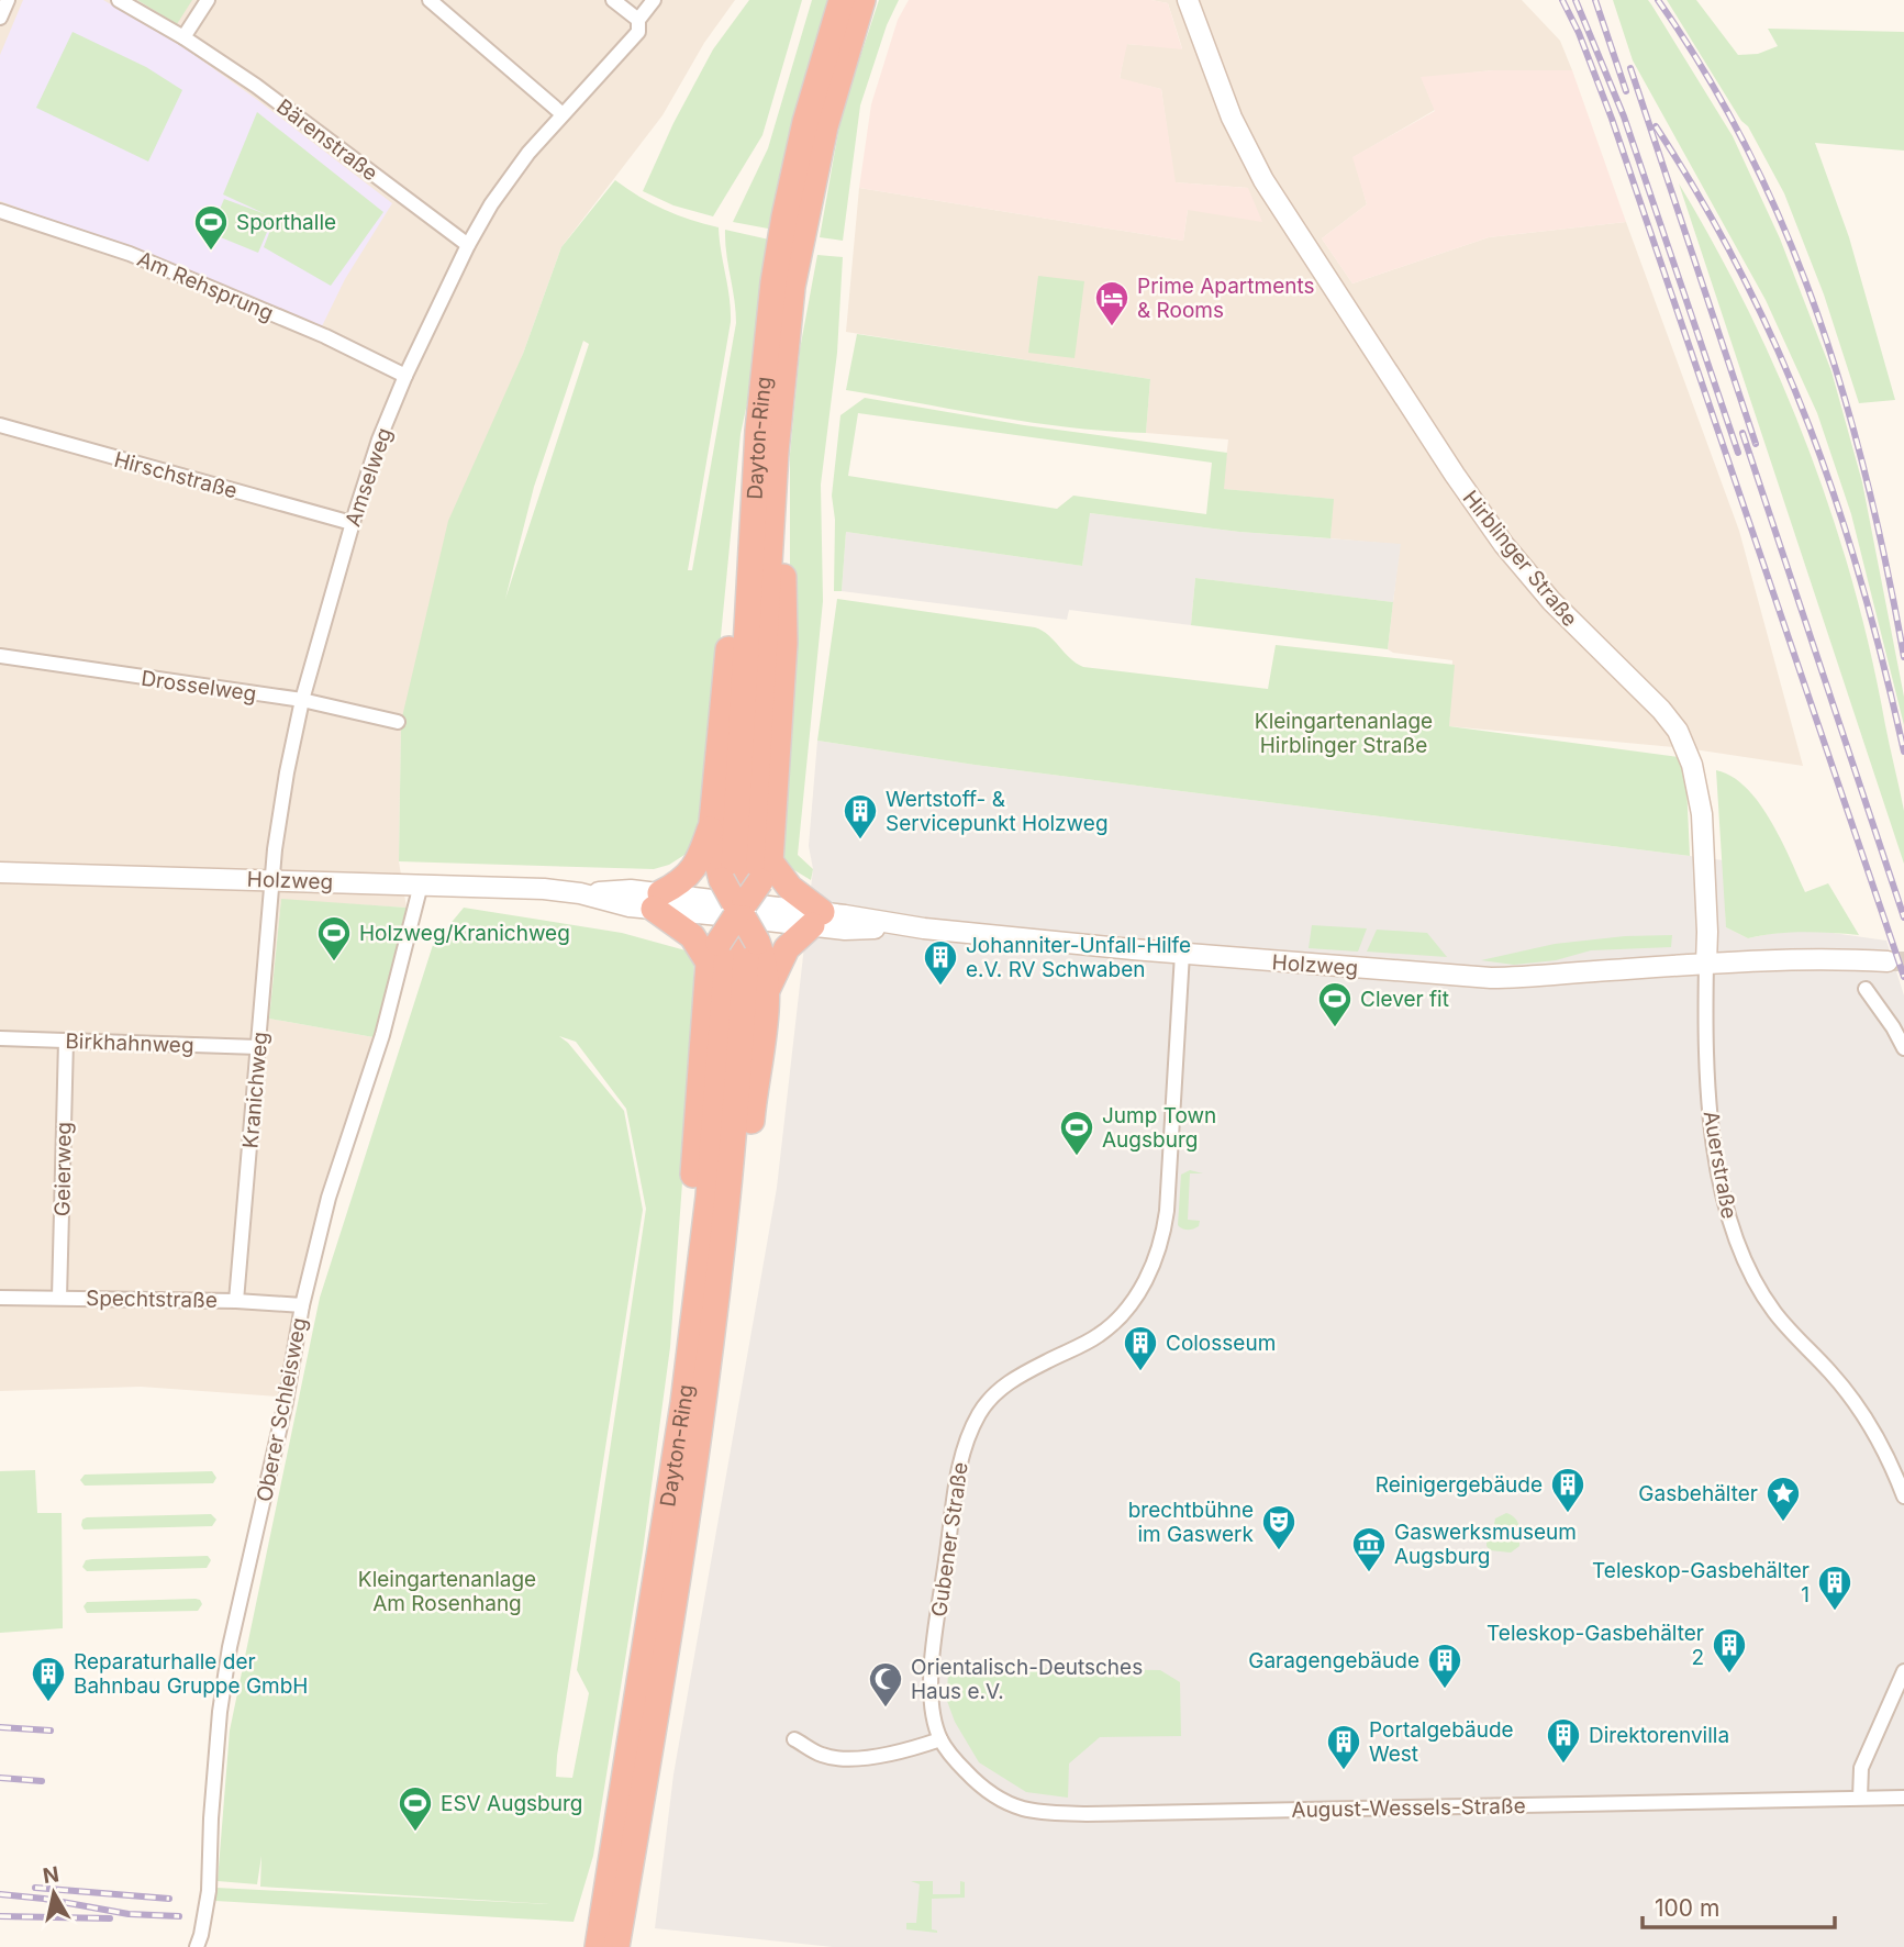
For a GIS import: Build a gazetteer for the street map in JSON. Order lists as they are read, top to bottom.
{
  "streets": {
    "highway": ["Dayton-Ring"],
    "street": [
      "Bärenstraße",
      "Am Rehsprung",
      "Hirschstraße",
      "Amselweg",
      "Hirblinger Straße",
      "Drosselweg",
      "Holzweg",
      "Birkhahnweg",
      "Kranichweg",
      "Auerstraße",
      "Geierweg",
      "Spechtstraße",
      "Oberer Schleisweg",
      "Gubener Straße",
      "August-Wessels-Straße"
    ]
  },
  "crossings": [
    ["Bärenstraße", "Amselweg"],
    ["Am Rehsprung", "Amselweg"],
    ["Dayton-Ring", "Holzweg"],
    ["Hirschstraße", "Amselweg"],
    ["Amselweg", "Drosselweg"],
    ["Amselweg", "Holzweg"],
    ["Amselweg", "Kranichweg"],
    ["Hirblinger Straße", "Holzweg"],
    ["Hirblinger Straße", "Auerstraße"],
    ["Holzweg", "Kranichweg"],
    ["Holzweg", "Auerstraße"],
    ["Holzweg", "Oberer Schleisweg"],
    ["Holzweg", "Gubener Straße"],
    ["Birkhahnweg", "Kranichweg"],
    ["Birkhahnweg", "Geierweg"],
    ["Kranichweg", "Spechtstraße"],
    ["Geierweg", "Spechtstraße"],
    ["Spechtstraße", "Oberer Schleisweg"],
    ["Gubener Straße", "August-Wessels-Straße"]
  ],
  "parks": ["Kleingartenanlage Hirblinger Straße", "Kleingartenanlage Am Rosenhang"],
  "places": {
    "sports": [
      "Sporthalle",
      "Holzweg/Kranichweg",
      "Clever fit",
      "Jump Town Augsburg",
      "ESV Augsburg"
    ],
    "hotel": ["Prime Apartments & Rooms"],
    "building": [
      "Wertstoff- & Servicepunkt Holzweg",
      "Johanniter-Unfall-Hilfe e.V. RV Schwaben",
      "Colosseum",
      "Reinigergebäude",
      "Teleskop-Gasbehälter 1",
      "Teleskop-Gasbehälter 2",
      "Garagengebäude",
      "Reparaturhalle der Bahnbau Gruppe GmbH",
      "Direktorenvilla",
      "Portalgebäude West"
    ],
    "place": ["Gasbehälter"],
    "theatre": ["brechtbühne im Gaswerk"],
    "museum": ["Gaswerksmuseum Augsburg"],
    "mosque": ["Orientalisch-Deutsches Haus e.V."]
  },
  "scale_bar": "100 m",
  "north": "top"
}
